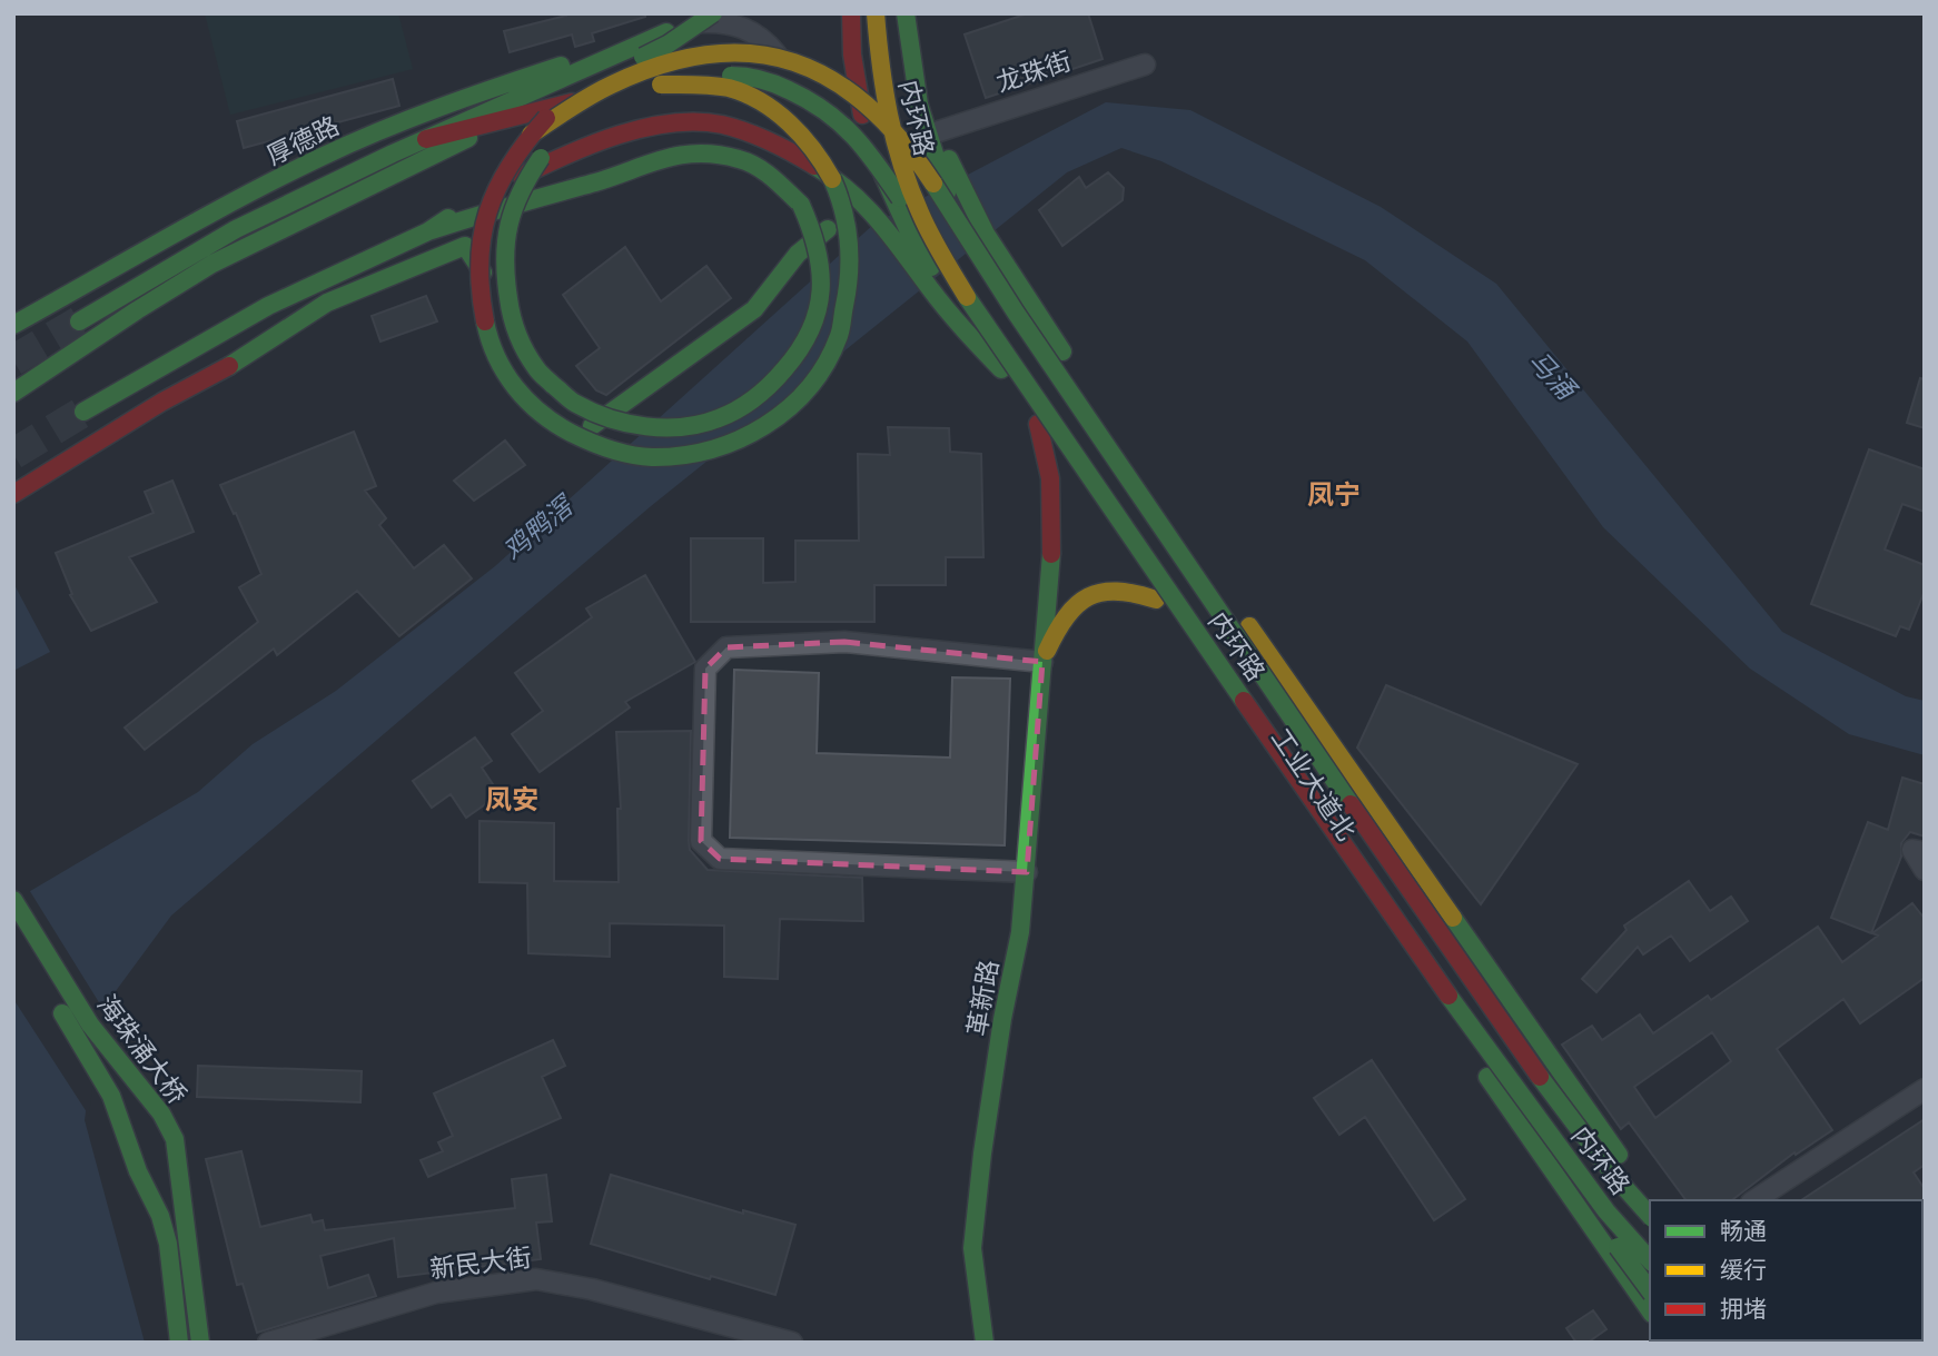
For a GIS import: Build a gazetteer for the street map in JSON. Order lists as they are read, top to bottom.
{
  "streets": {
    "main road": [
      "内环路",
      "厚德路",
      "工业大道北",
      "革新路",
      "海珠涌大桥"
    ],
    "street": ["龙珠街", "新民大街"]
  },
  "crossings": [
    ["内环路", "工业大道北"],
    ["工业大道北", "革新路"]
  ],
  "districts": ["凤宁", "凤安"],
  "water": ["马涌", "鸡鸭滘"],
  "legend": ["畅通", "缓行", "拥堵"]
}
